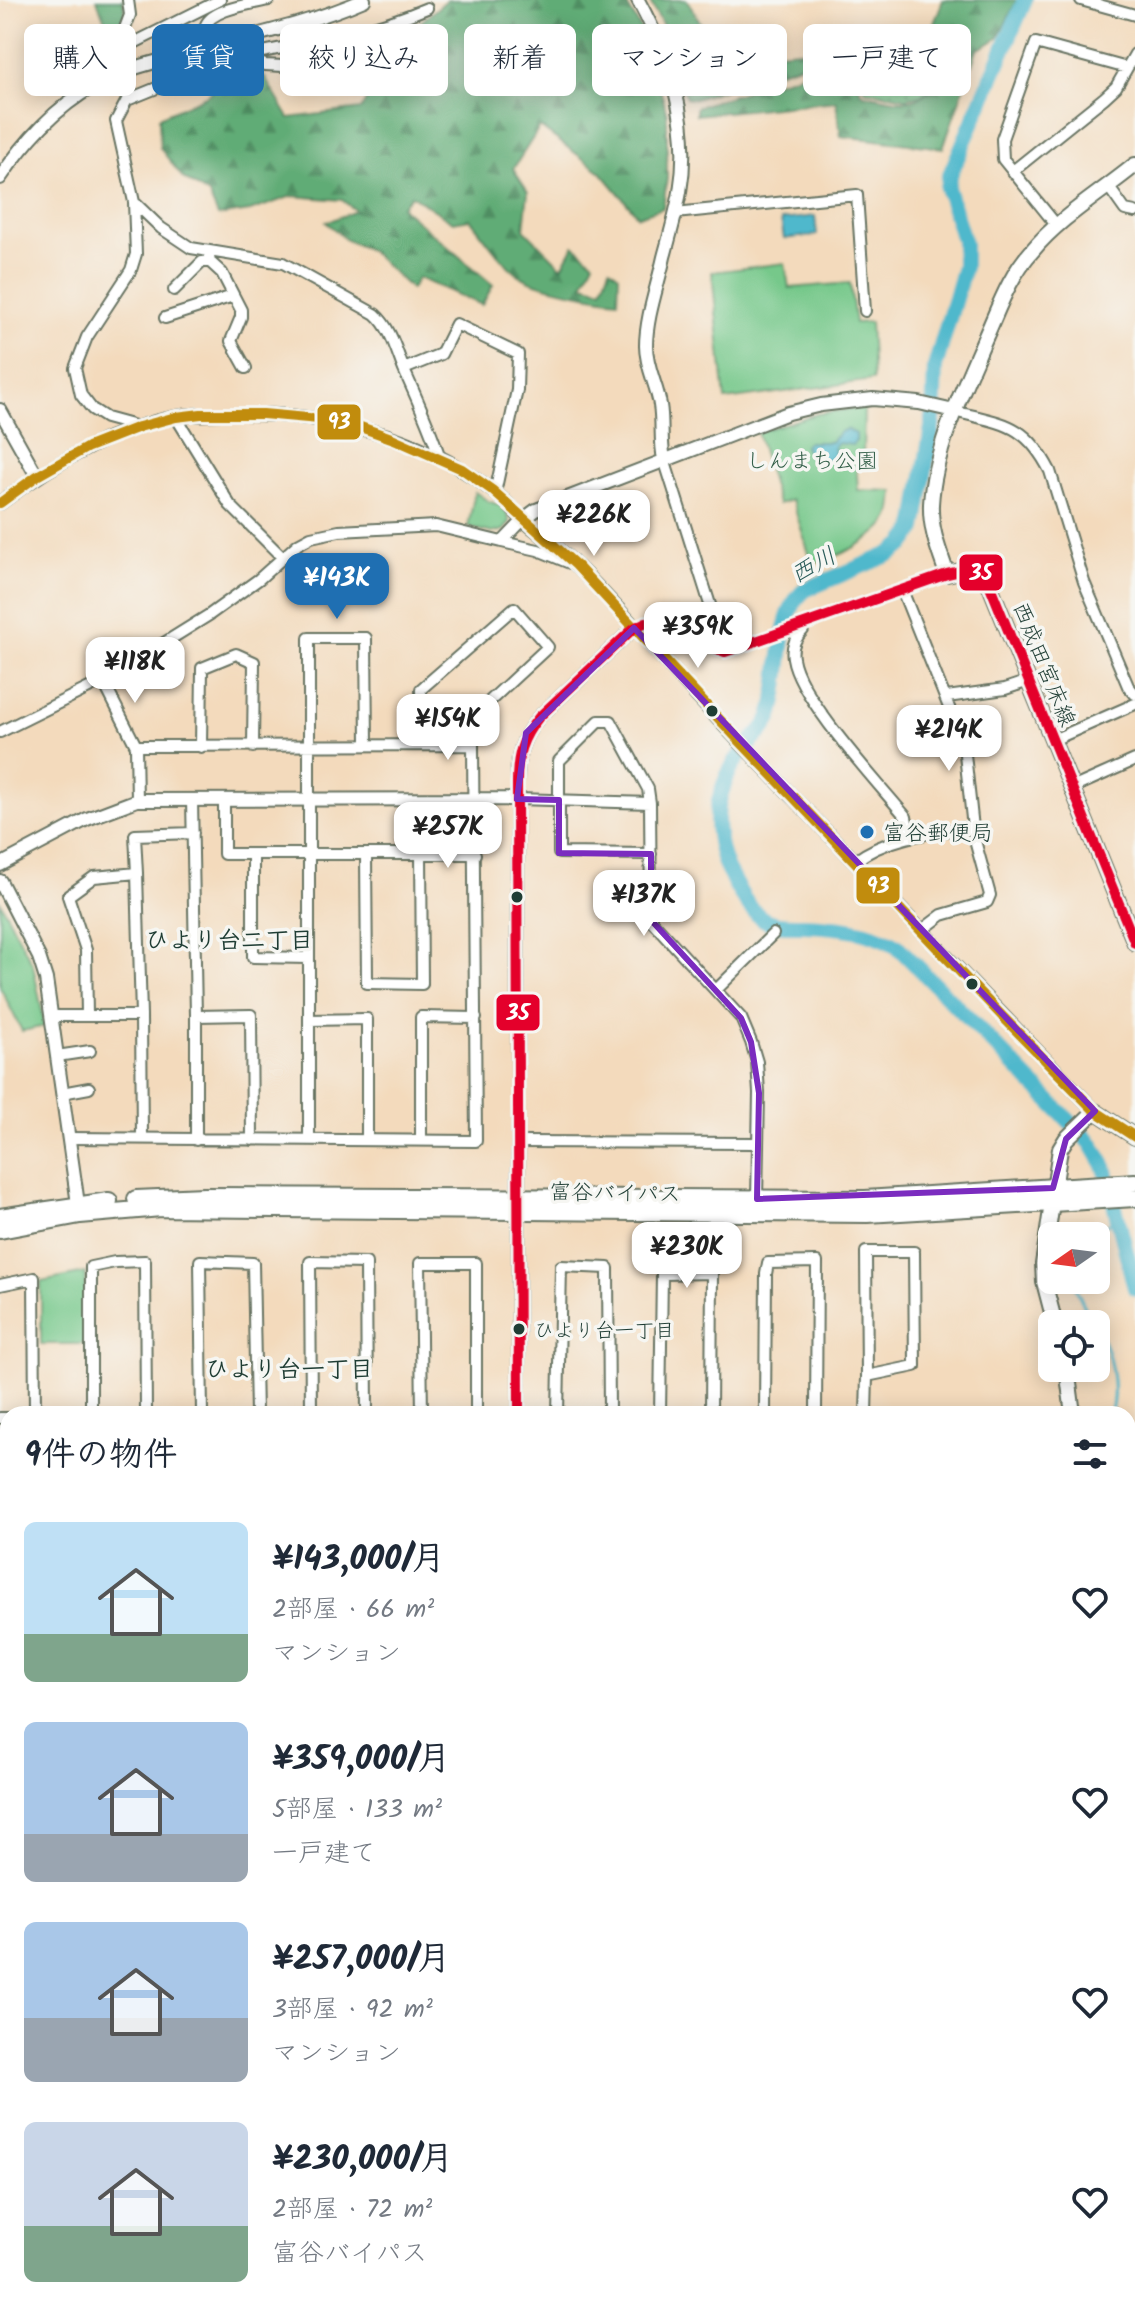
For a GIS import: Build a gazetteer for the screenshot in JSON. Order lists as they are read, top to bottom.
{
  "streets": {
    "highway": ["富谷バイパス"],
    "main road": ["西成田宮床線"]
  },
  "districts": ["ひより台二丁目", "ひより台一丁目"],
  "water": ["西川"],
  "parks": ["しんまち公園"],
  "places": ["富谷郵便局", "ひより台一丁目"],
  "lines": ["transit line 93", "transit line 35"],
  "north": "left",
  "page": {
    "chip": [
      "購入",
      "賃貸",
      "絞り込み",
      "新着",
      "マンション",
      "一戸建て"
    ],
    "price": [
      "¥226K",
      "¥143K",
      "¥359K",
      "¥118K",
      "¥154K",
      "¥214K",
      "¥257K",
      "¥137K",
      "¥230K"
    ],
    "heading": "9件の物件",
    "list": [
      {
        "name": "¥143,000/月",
        "note": "2部屋 · 66 m² · マンション"
      },
      {
        "name": "¥359,000/月",
        "note": "5部屋 · 133 m² · 一戸建て"
      },
      {
        "name": "¥257,000/月",
        "note": "3部屋 · 92 m² · マンション"
      },
      {
        "name": "¥230,000/月",
        "note": "2部屋 · 72 m² · 富谷バイパス"
      }
    ]
  }
}
